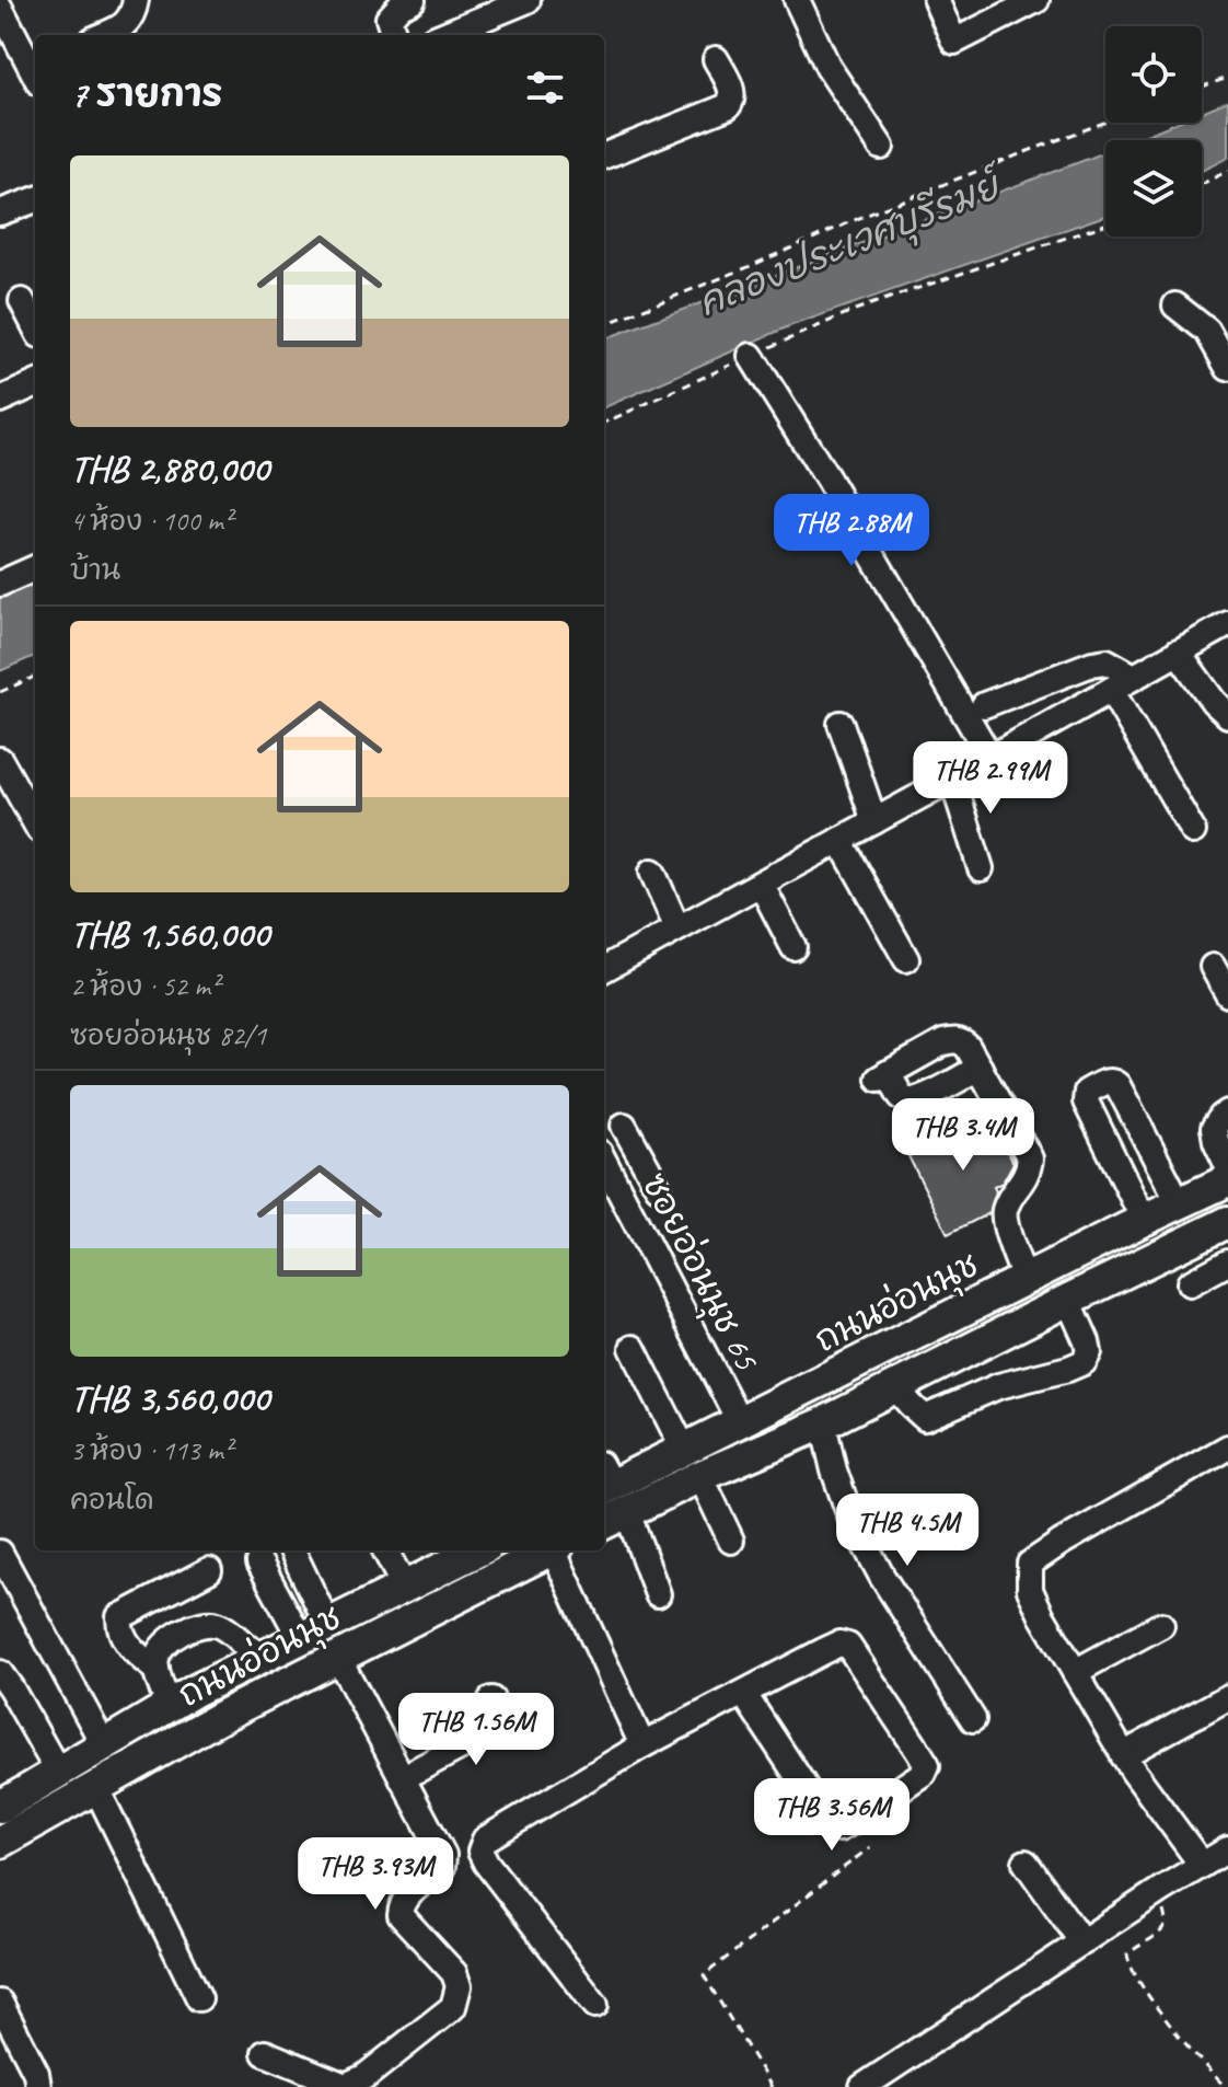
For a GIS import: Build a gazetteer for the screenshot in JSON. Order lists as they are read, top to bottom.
{
  "streets": {
    "main road": ["ถนนอ่อนนุช"],
    "street": ["ซอยอ่อนนุช 65"]
  },
  "crossings": [
    ["ซอยอ่อนนุช 65", "ถนนอ่อนนุช"]
  ],
  "water": ["คลองประเวศบุรีรมย์"],
  "page": {
    "heading": "7 รายการ",
    "list": [
      {
        "name": "THB 2,880,000",
        "note": "4 ห้อง · 100 m² · บ้าน"
      },
      {
        "name": "THB 1,560,000",
        "note": "2 ห้อง · 52 m² · ซอยอ่อนนุช 82/1"
      },
      {
        "name": "THB 3,560,000",
        "note": "3 ห้อง · 113 m² · คอนโด"
      }
    ],
    "price": [
      "THB 2.88M",
      "THB 2.99M",
      "THB 3.4M",
      "THB 4.5M",
      "THB 1.56M",
      "THB 3.56M",
      "THB 3.93M"
    ]
  }
}
